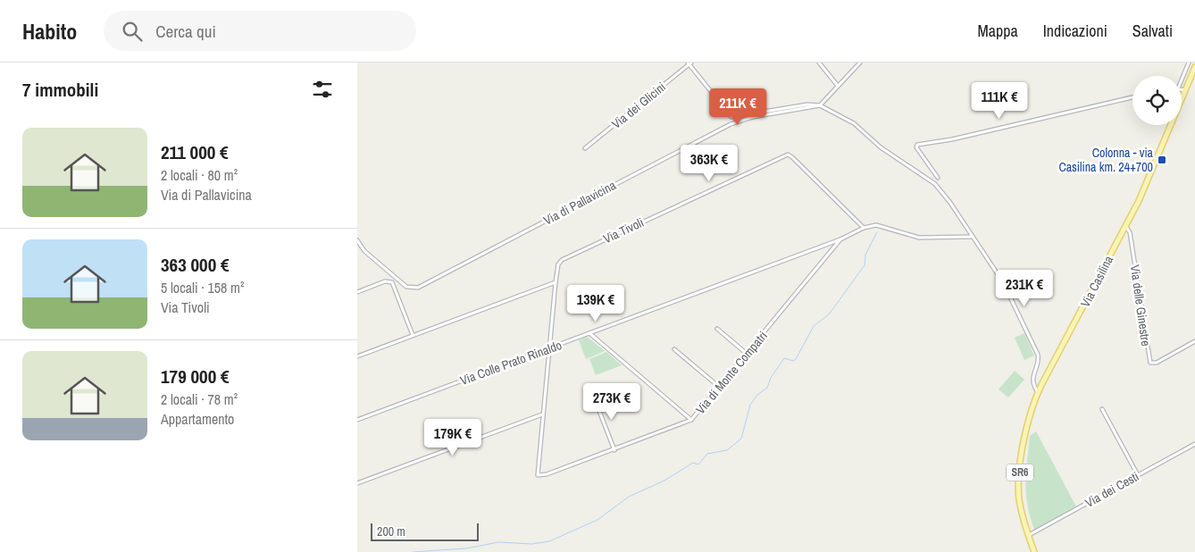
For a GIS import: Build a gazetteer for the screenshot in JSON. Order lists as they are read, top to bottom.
{
  "streets": {
    "main road": ["Via Casilina", "SR6"],
    "street": [
      "Via dei Glicini",
      "Via di Pallavicina",
      "Via Tivoli",
      "Via delle Ginestre",
      "Via Colle Prato Rinaldo",
      "Via di Monte Compatri",
      "Via dei Cesti"
    ]
  },
  "crossings": [
    ["Via Tivoli", "Via Colle Prato Rinaldo"],
    ["Via Tivoli", "Via di Monte Compatri"],
    ["Via Casilina", "Via delle Ginestre"],
    ["Via Casilina", "Via dei Cesti"],
    ["Via Colle Prato Rinaldo", "Via di Monte Compatri"]
  ],
  "places": {
    "transit": ["Colonna - via Casilina km. 24+700"]
  },
  "scale_bar": "200 m",
  "page": {
    "header": "Habito",
    "search": "Cerca qui",
    "nav": ["Mappa", "Indicazioni", "Salvati"],
    "heading": "7 immobili",
    "price": [
      "111K €",
      "211K €",
      "363K €",
      "231K €",
      "139K €",
      "273K €",
      "179K €"
    ],
    "list": [
      {
        "name": "211 000 €",
        "note": "2 locali · 80 m² · Via di Pallavicina"
      },
      {
        "name": "363 000 €",
        "note": "5 locali · 158 m² · Via Tivoli"
      },
      {
        "name": "179 000 €",
        "note": "2 locali · 78 m² · Appartamento"
      }
    ],
    "scale": "200 m"
  }
}
